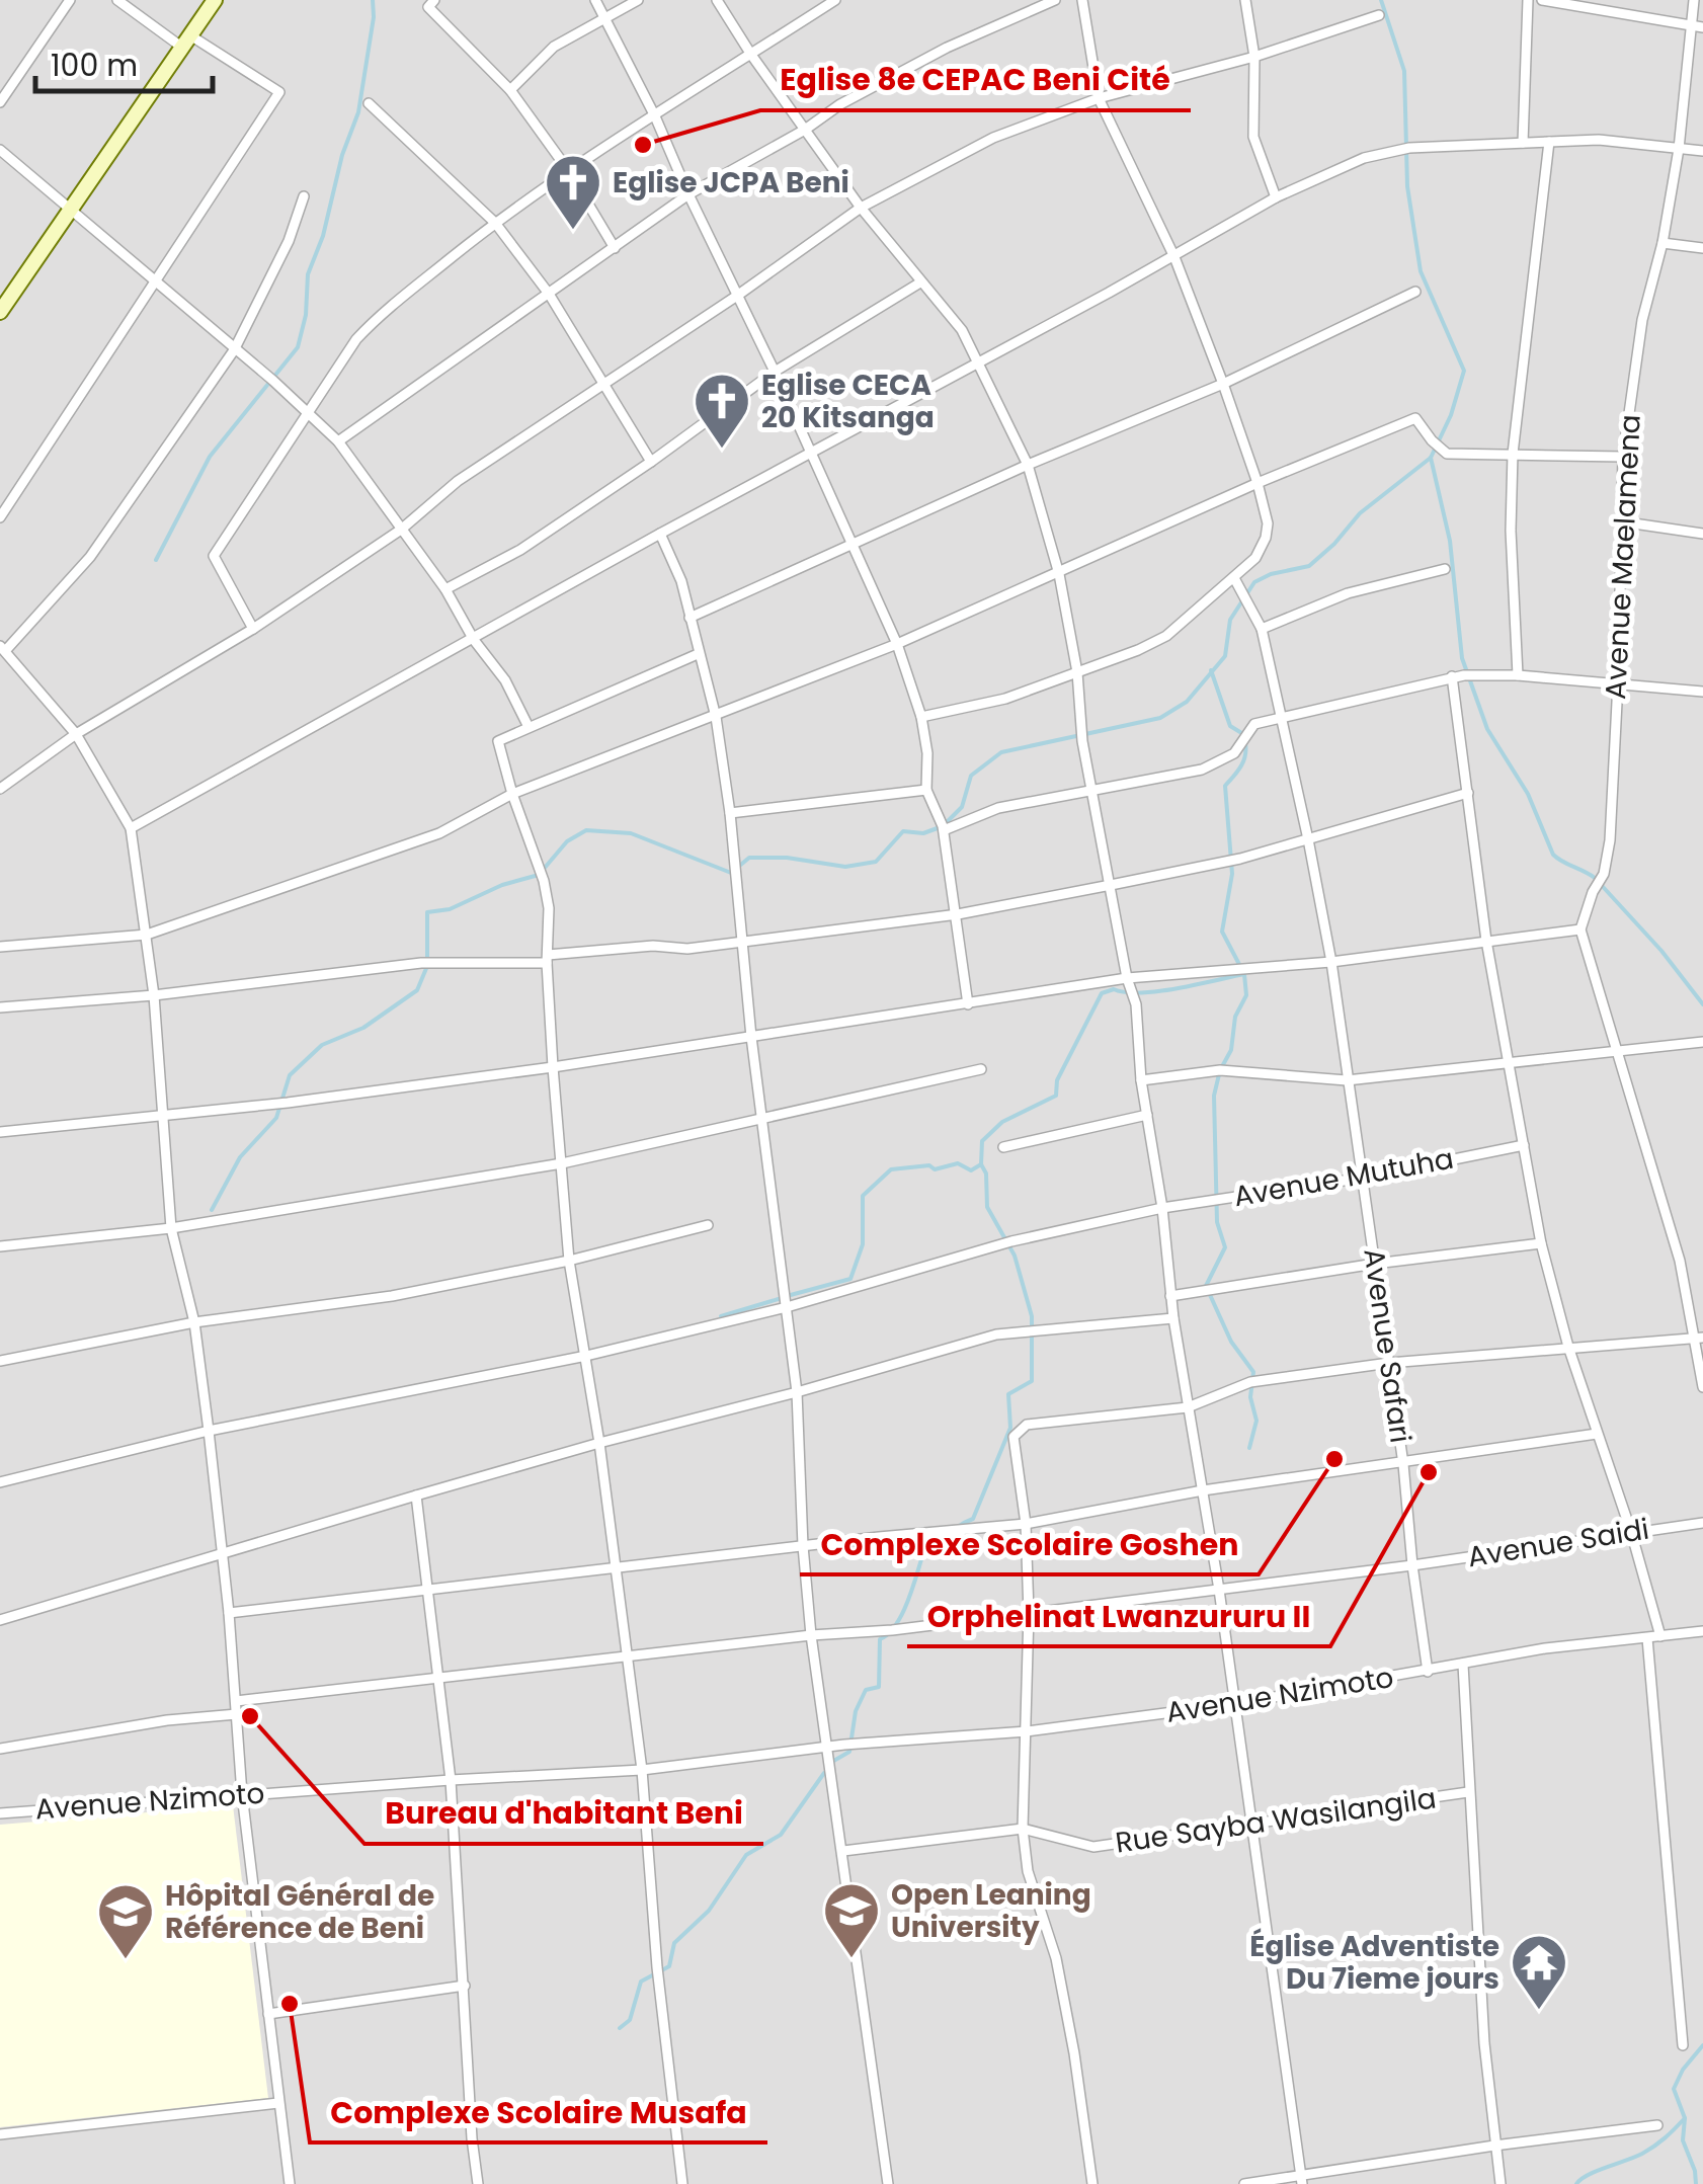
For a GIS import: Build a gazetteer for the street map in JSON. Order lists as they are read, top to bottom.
{
  "streets": {
    "street": [
      "Avenue Maelamena",
      "Avenue Mutuha",
      "Avenue Safari",
      "Avenue Saidi",
      "Avenue Nzimoto",
      "Rue Sayba Wasilangila"
    ]
  },
  "crossings": [
    ["Avenue Mutuha", "Avenue Safari"],
    ["Avenue Safari", "Avenue Saidi"],
    ["Avenue Safari", "Avenue Nzimoto"]
  ],
  "places": {
    "other": [
      "Eglise 8e CEPAC Beni Cité",
      "Complexe Scolaire Goshen",
      "Orphelinat Lwanzururu II",
      "Bureau d'habitant Beni",
      "Complexe Scolaire Musafa"
    ],
    "church": ["Eglise JCPA Beni", "Eglise CECA 20 Kitsanga"],
    "school or university": ["Open Leaning University", "Hôpital Général de Référence de Beni"],
    "temple": ["Église Adventiste Du 7ieme jours"]
  },
  "scale_bar": "100 m"
}
